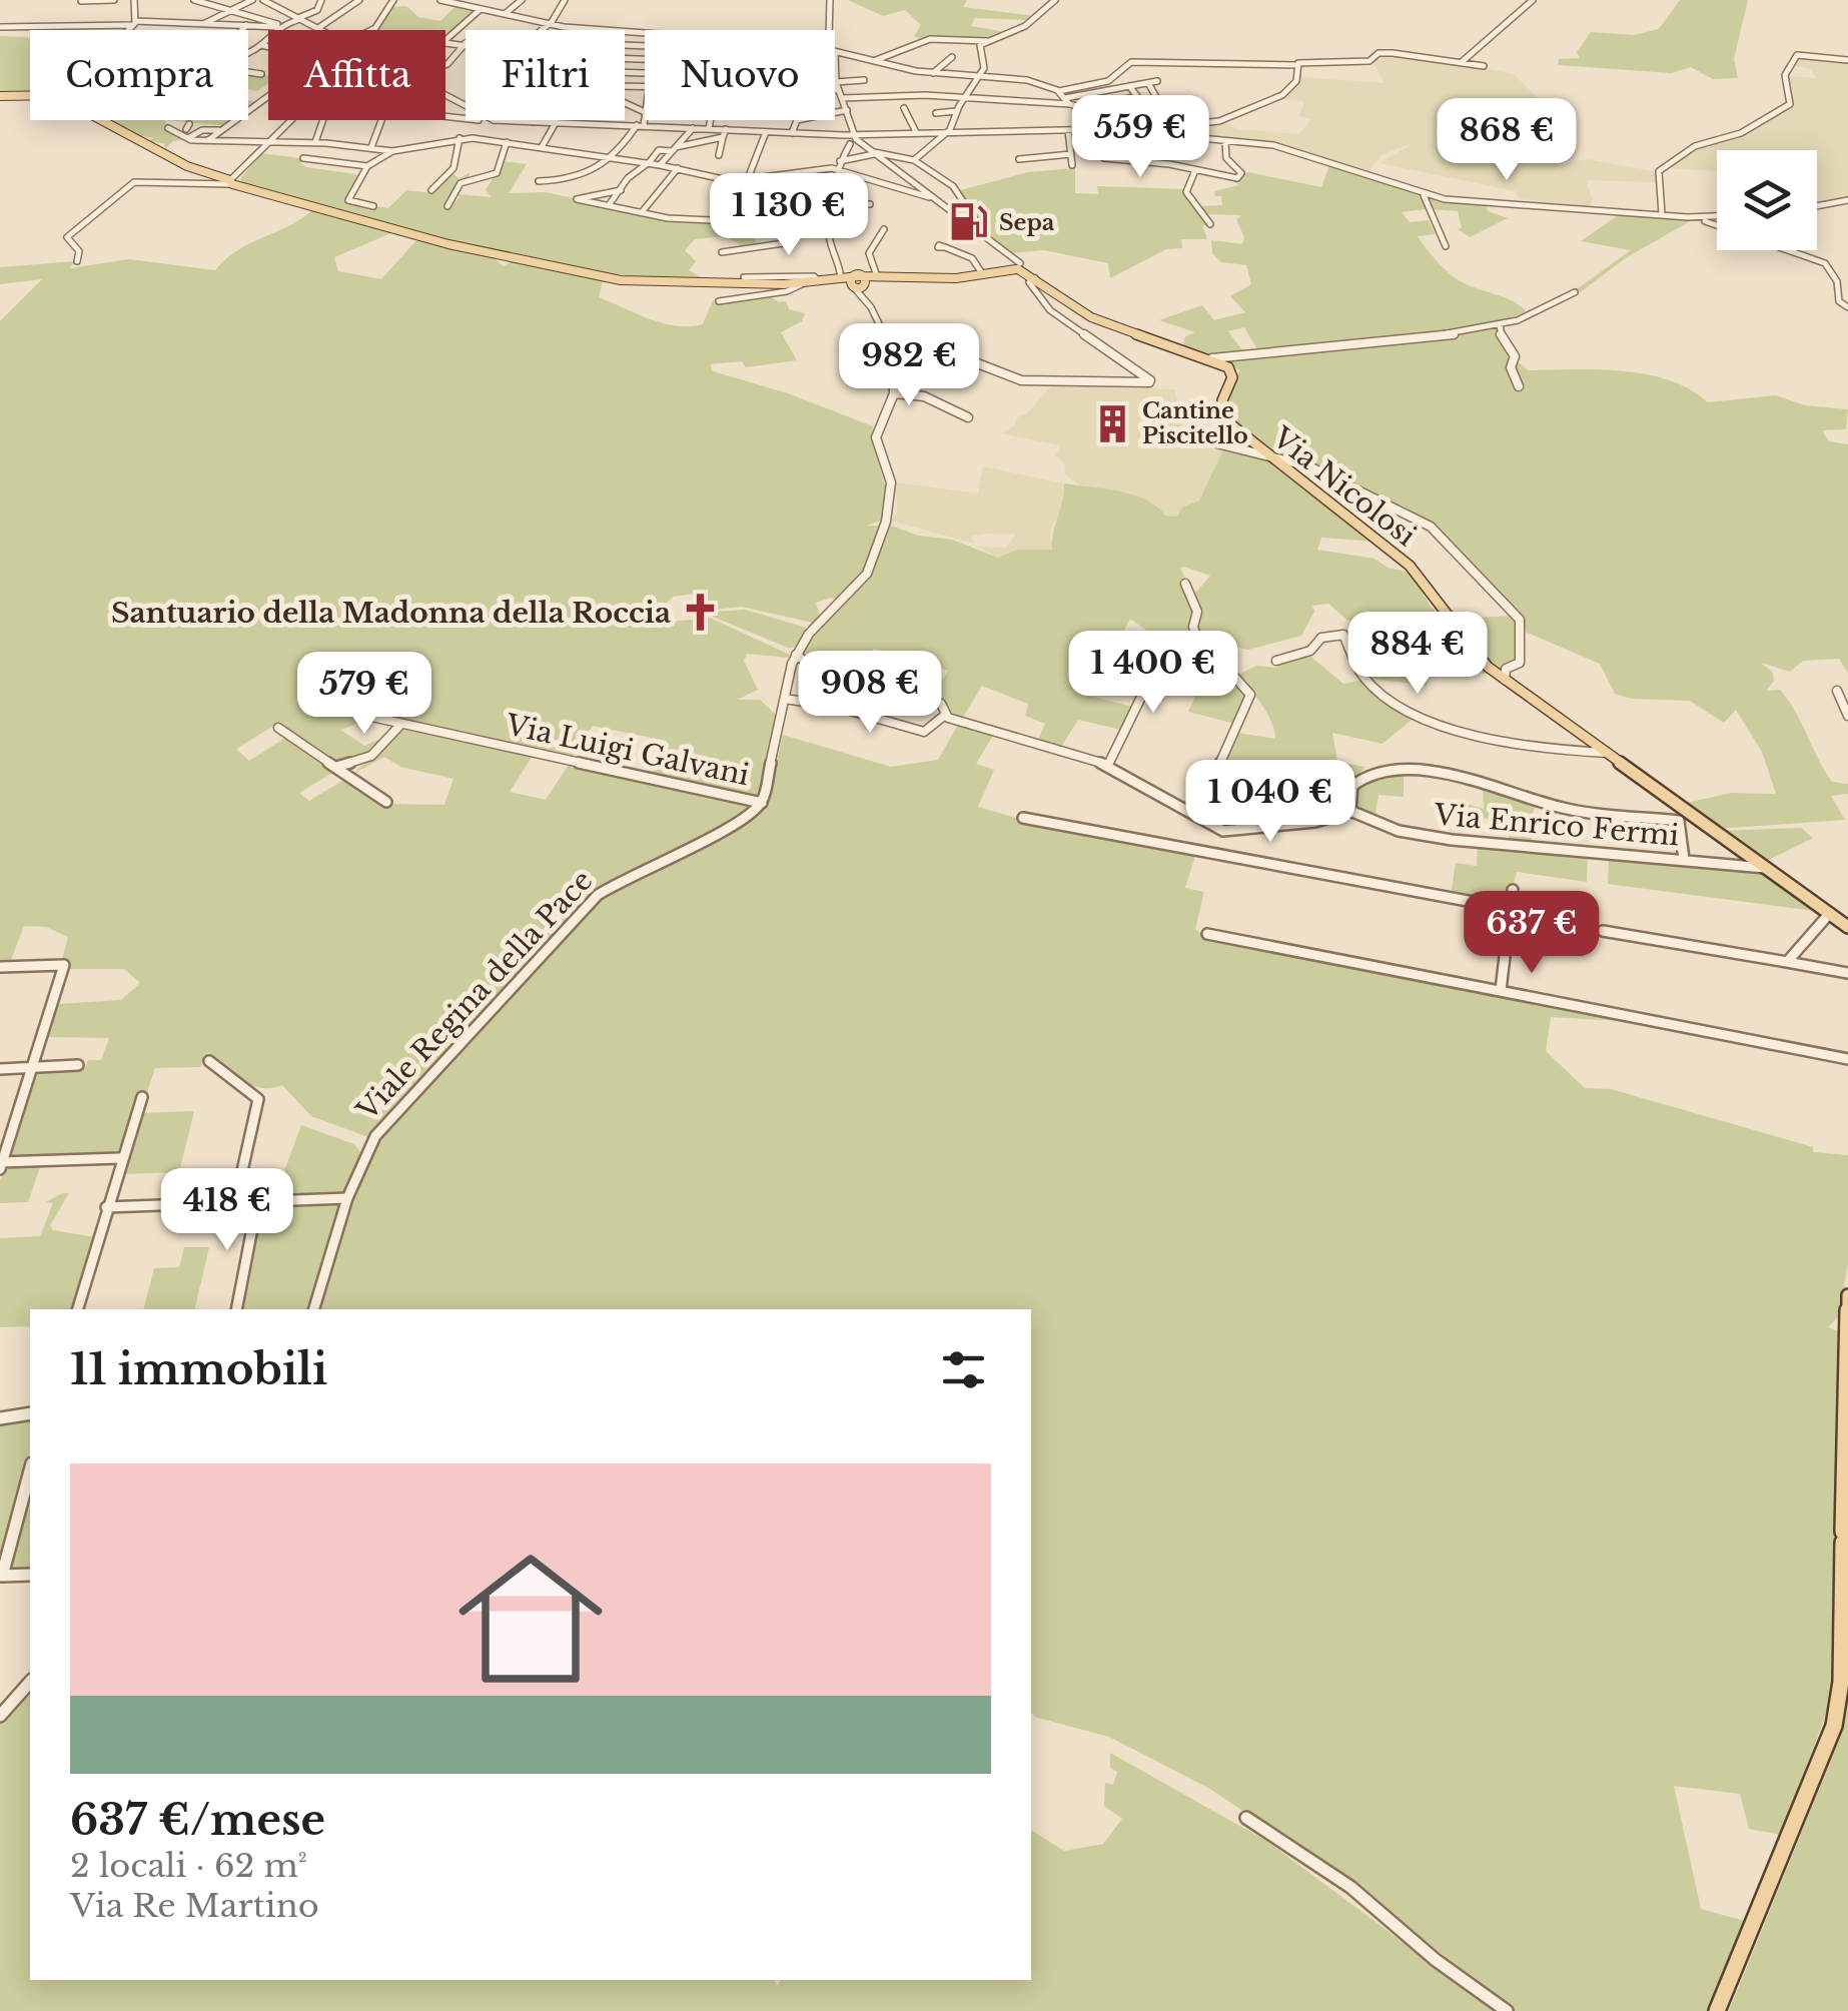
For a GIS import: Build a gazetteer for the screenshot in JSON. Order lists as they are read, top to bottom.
{
  "streets": {
    "main road": ["Via Nicolosi"],
    "street": ["Via Luigi Galvani", "Via Enrico Fermi", "Viale Regina della Pace"]
  },
  "crossings": [
    ["Via Nicolosi", "Via Enrico Fermi"],
    ["Via Luigi Galvani", "Viale Regina della Pace"]
  ],
  "places": {
    "fuel station": ["Sepa"],
    "building": ["Cantine Piscitello"],
    "church": ["Santuario della Madonna della Roccia"]
  },
  "page": {
    "chip": [
      "Compra",
      "Affitta",
      "Filtri",
      "Nuovo"
    ],
    "price": [
      "559 €",
      "868 €",
      "1 130 €",
      "982 €",
      "884 €",
      "1 400 €",
      "908 €",
      "579 €",
      "1 040 €",
      "637 €",
      "418 €"
    ],
    "heading": "11 immobili",
    "list": [
      {
        "name": "637 €/mese",
        "note": "2 locali · 62 m² · Via Re Martino"
      }
    ]
  }
}
